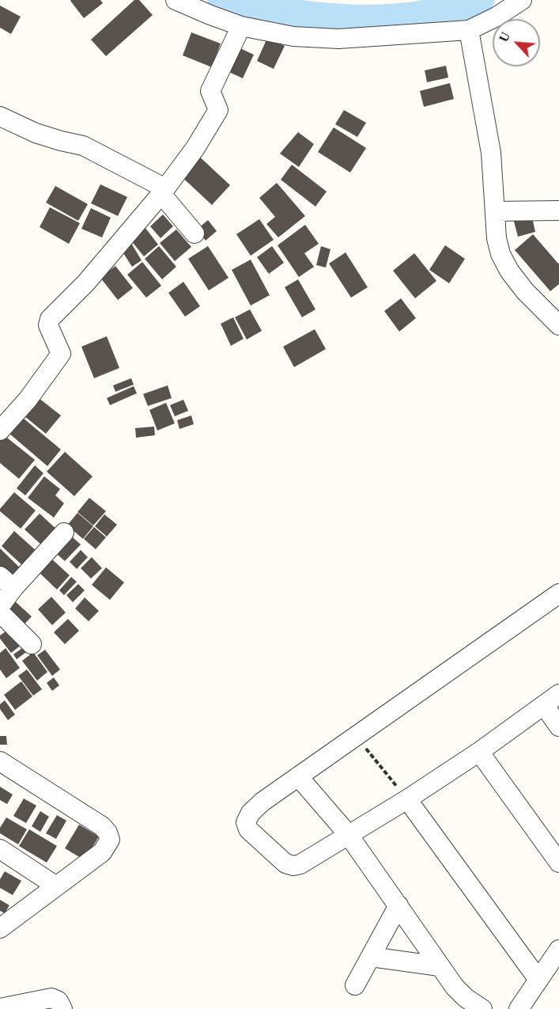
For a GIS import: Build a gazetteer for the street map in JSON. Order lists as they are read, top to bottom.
{
  "north": "top left"
}
